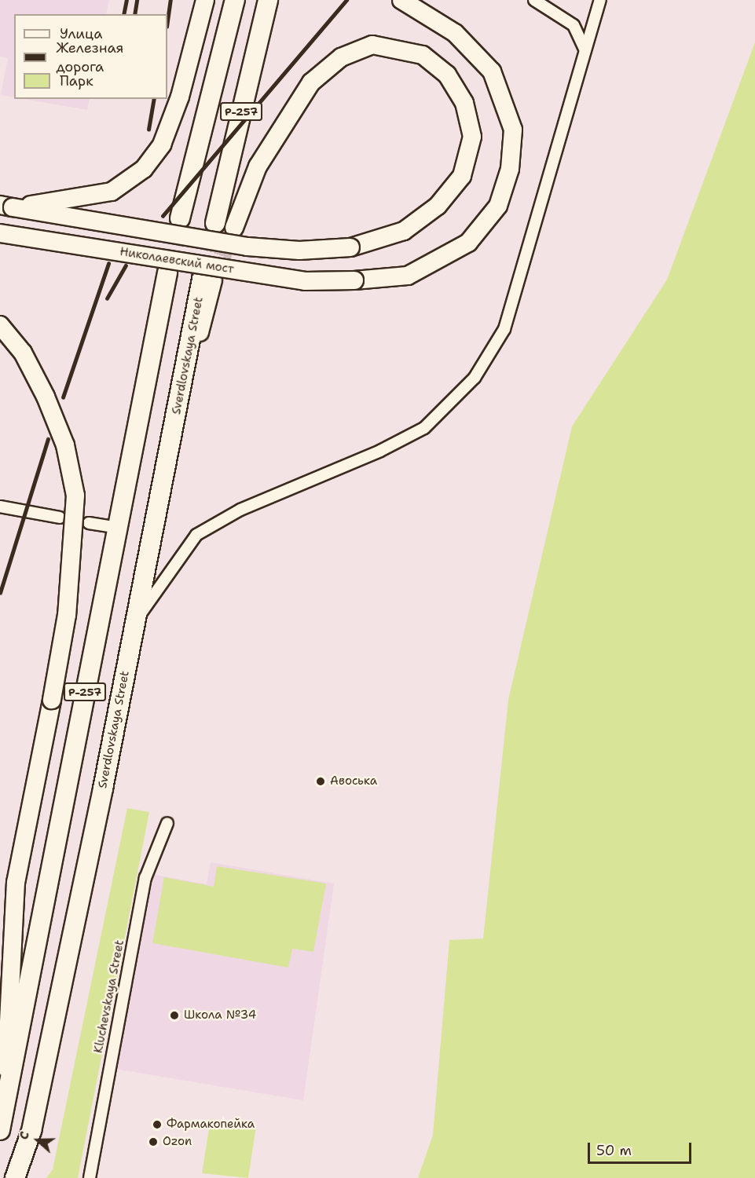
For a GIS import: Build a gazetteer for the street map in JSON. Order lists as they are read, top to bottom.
{
  "streets": {
    "highway": ["Р-257", "Sverdlovskaya Street"],
    "main road": ["Николаевский мост"],
    "street": ["Kluchevskaya Street"]
  },
  "places": [
    "Авоська",
    "Школа №34",
    "Фармакопейка",
    "Ozon"
  ],
  "legend": ["Улица", "Железная дорога", "Парк"],
  "scale_bar": "50 m",
  "north": "left"
}
